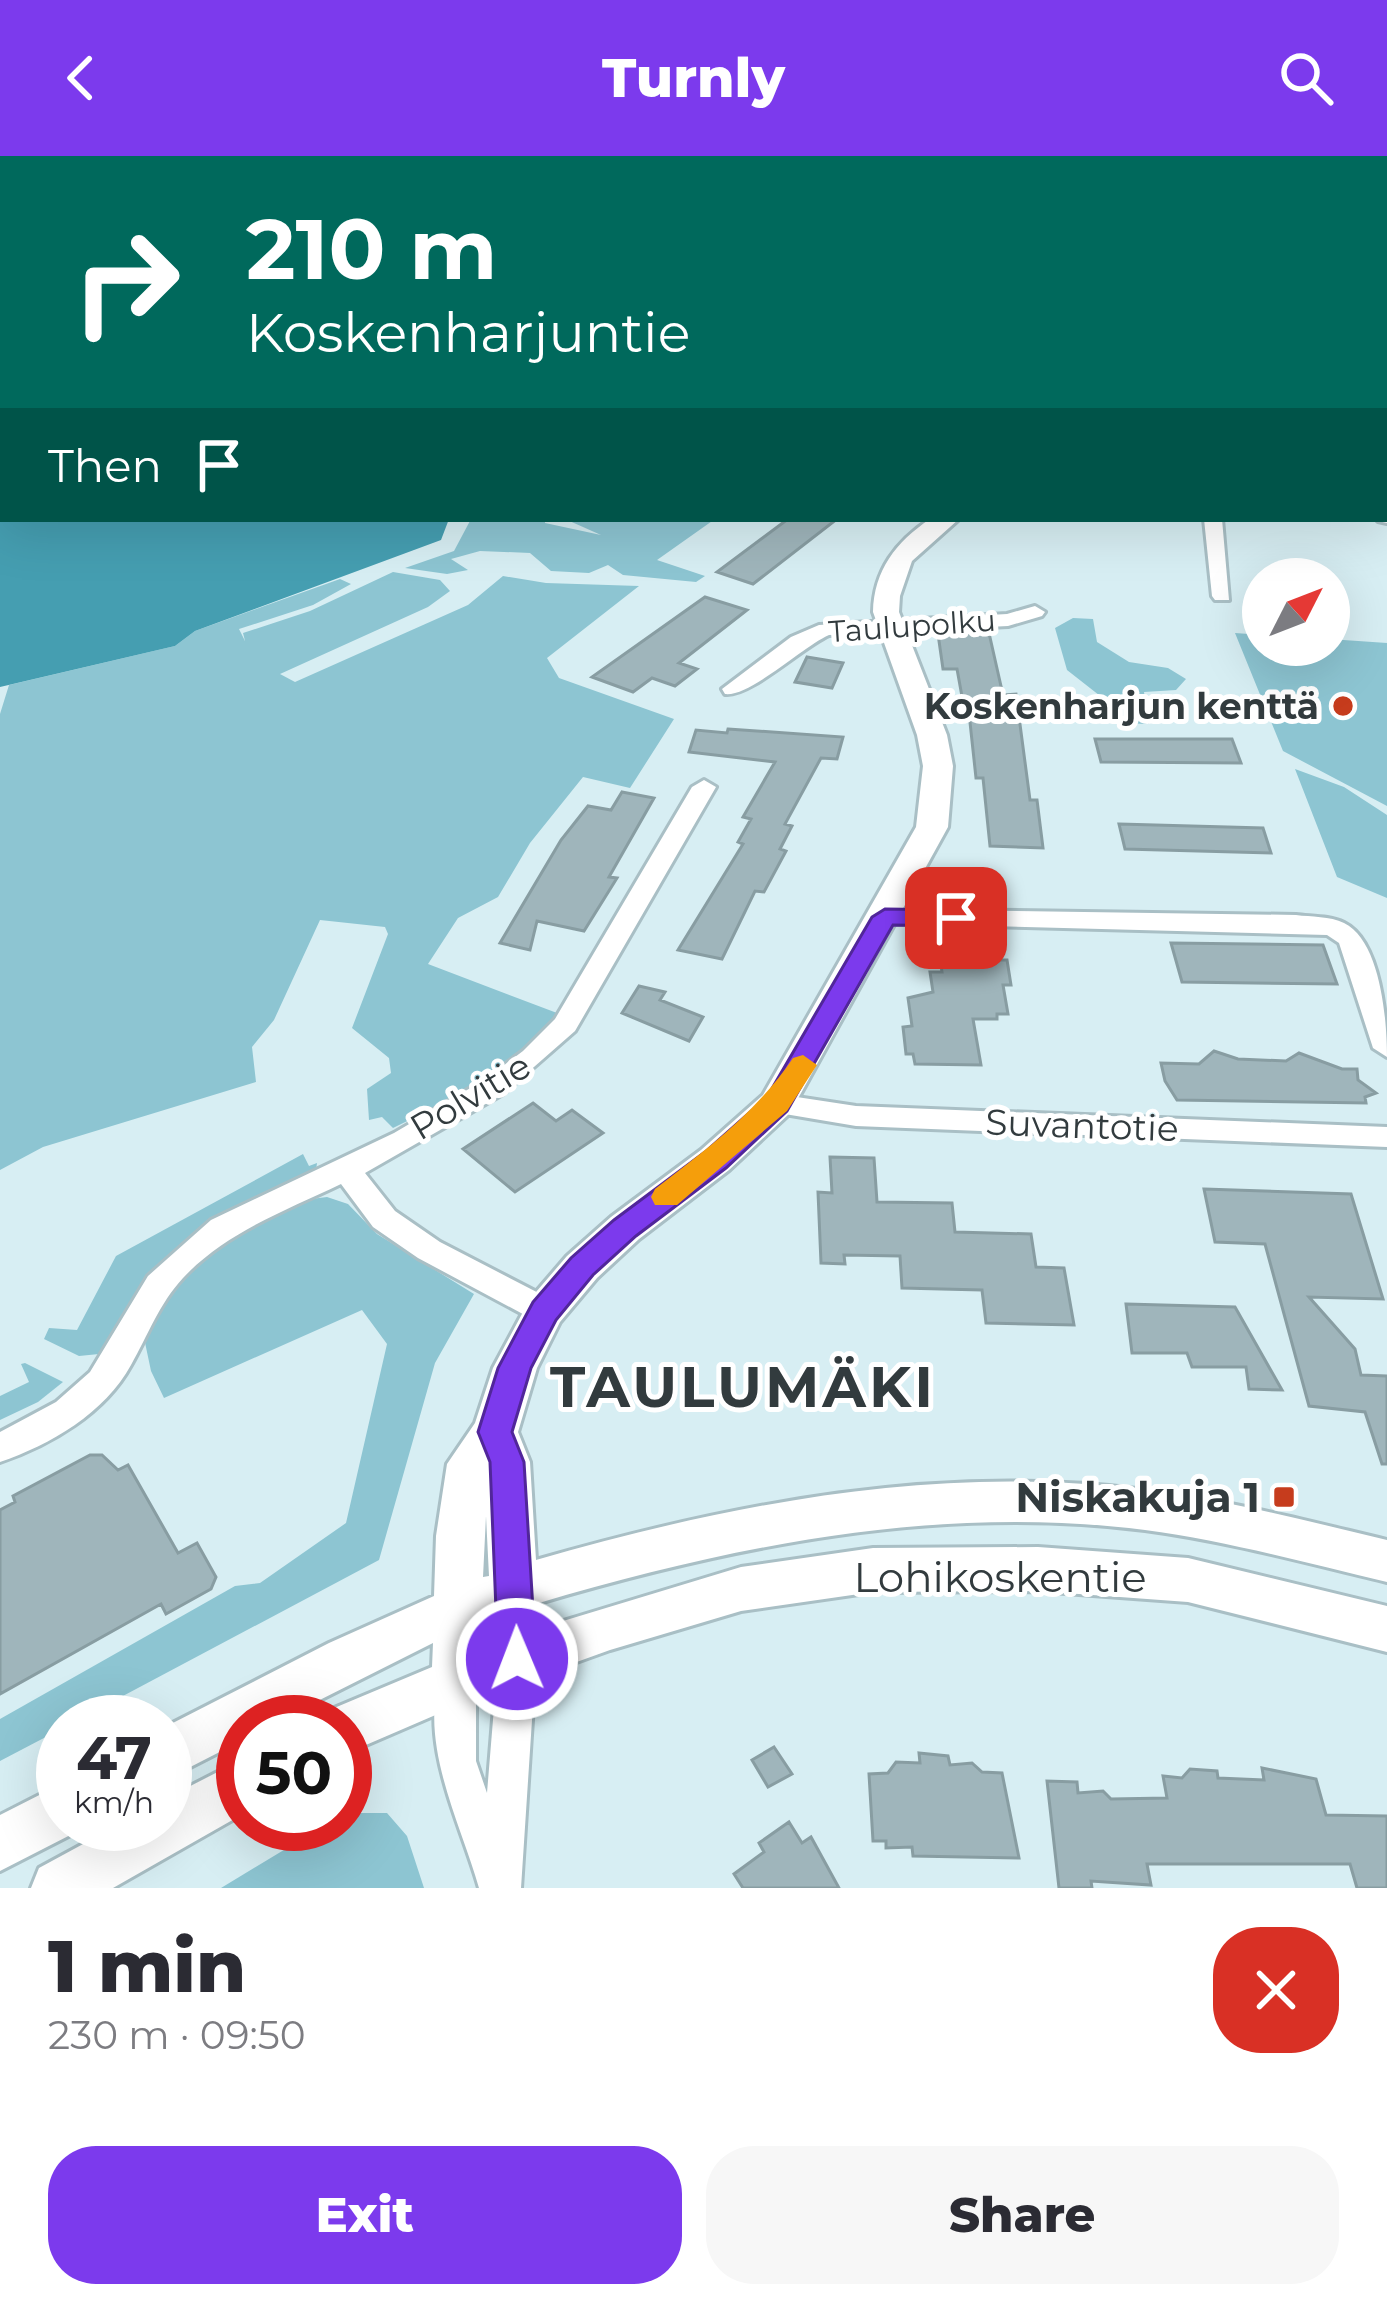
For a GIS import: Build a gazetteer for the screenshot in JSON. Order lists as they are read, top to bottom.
{
  "streets": {
    "main road": ["Lohikoskentie"],
    "street": ["Taulupolku", "Polvitie", "Suvantotie"]
  },
  "districts": ["TAULUMÄKI"],
  "places": {
    "other": ["Koskenharjun kenttä"],
    "transit": ["Niskakuja 1"]
  },
  "north": "top right",
  "page": {
    "header": "Turnly",
    "turn": ["210 m", "Koskenharjuntie"],
    "then": "Then",
    "speed": "47 km/h",
    "limit": "50",
    "heading": ["1 min", "230 m · 09:50"],
    "buttons": ["Exit", "Share"]
  }
}
